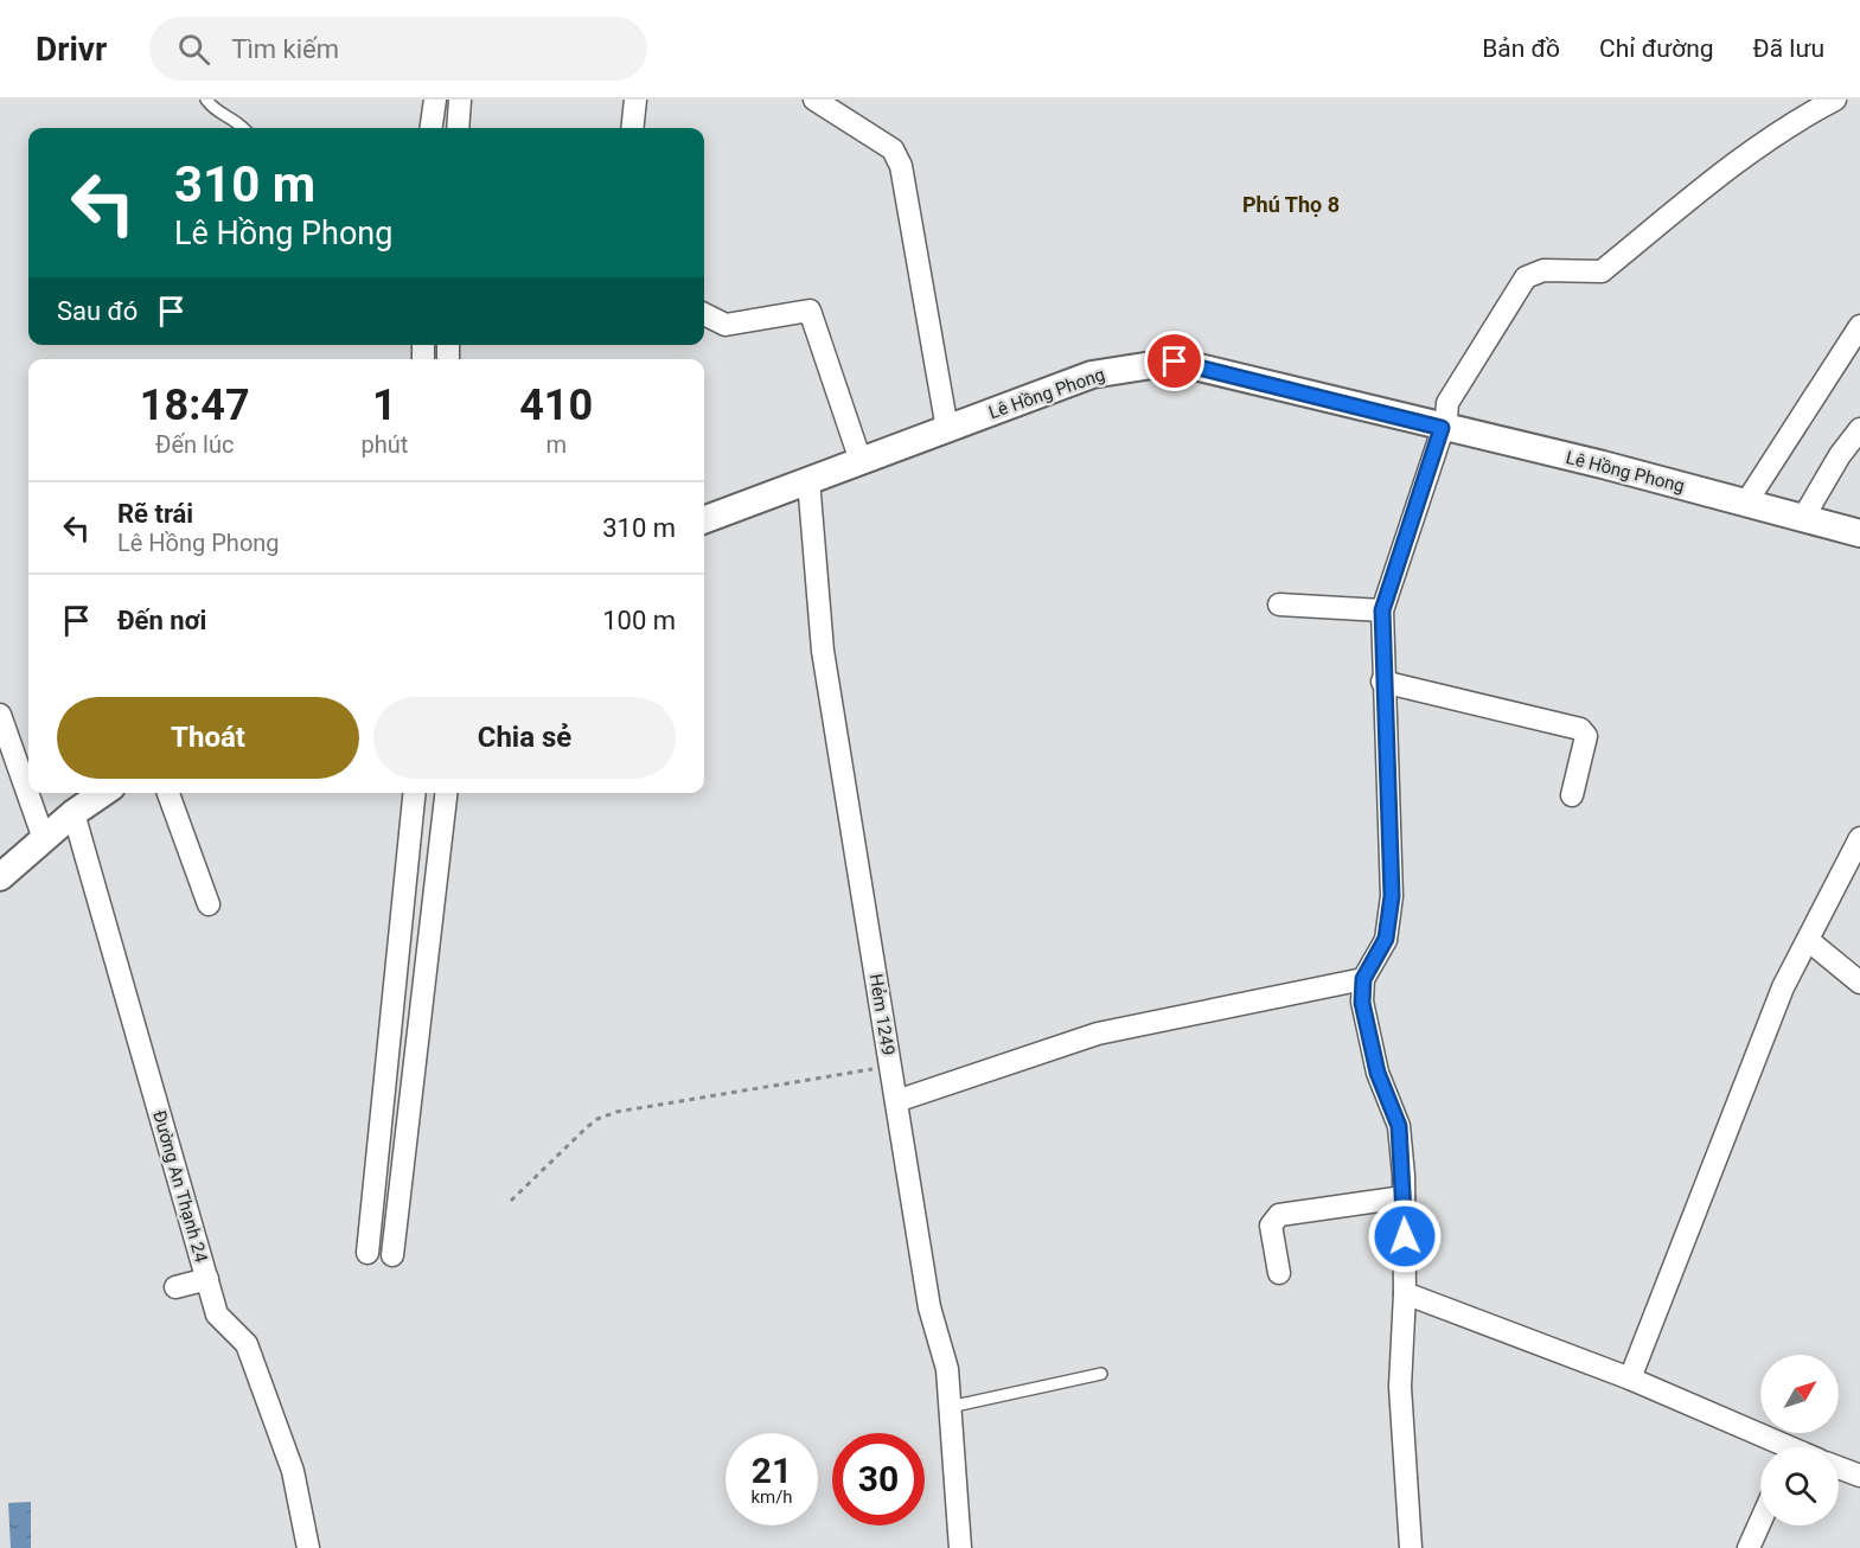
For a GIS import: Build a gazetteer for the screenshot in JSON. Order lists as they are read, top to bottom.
{
  "streets": {
    "street": ["Lê Hồng Phong", "Hẻm 1249", "Đường An Thạnh 24"]
  },
  "crossings": [
    ["Lê Hồng Phong", "Hẻm 1249"]
  ],
  "districts": ["Phú Thọ 8"],
  "north": "top right",
  "page": {
    "header": "Drivr",
    "search": "Tìm kiếm",
    "nav": ["Bản đồ", "Chỉ đường", "Đã lưu"],
    "turn": ["310 m", "Lê Hồng Phong"],
    "then": "Sau đó",
    "eta": [
      "18:47",
      "Đến lúc",
      "1",
      "phút",
      "410",
      "m"
    ],
    "list": [
      {
        "name": "Rẽ trái",
        "note": "Lê Hồng Phong",
        "value": "310 m"
      },
      {
        "name": "Đến nơi",
        "value": "100 m"
      }
    ],
    "buttons": ["Thoát", "Chia sẻ"],
    "speed": "21 km/h",
    "limit": "30"
  }
}
